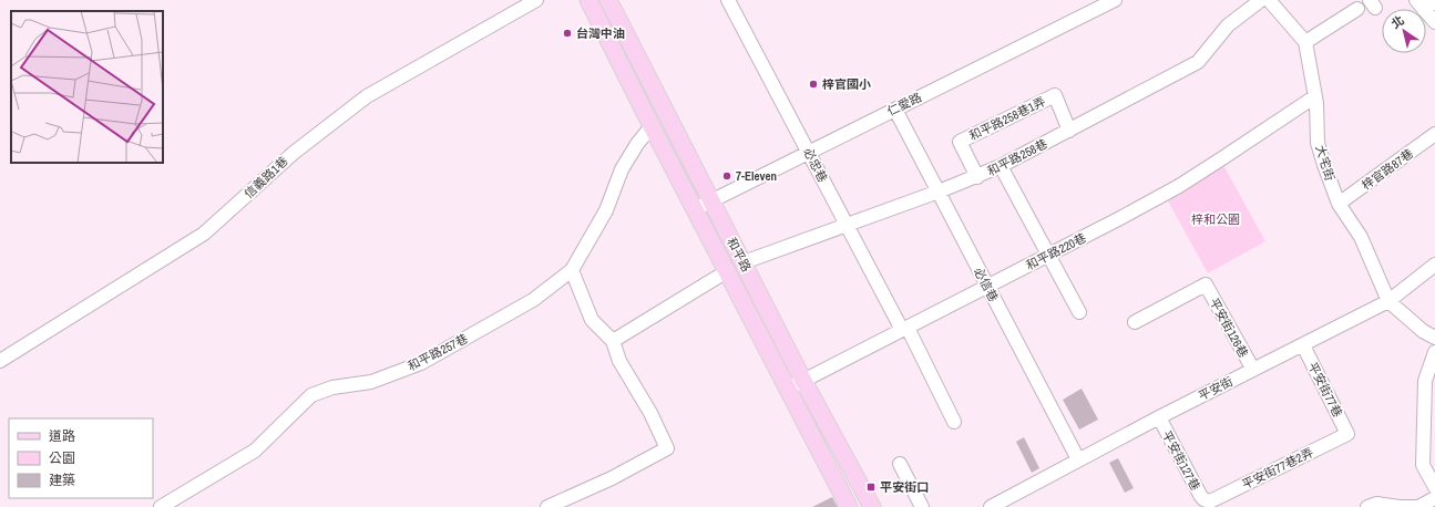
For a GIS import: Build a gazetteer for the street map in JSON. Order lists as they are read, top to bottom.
{
  "streets": {
    "main road": ["和平路"],
    "street": [
      "仁愛路",
      "和平路258巷1弄",
      "和平路258巷",
      "大宅街",
      "必忠巷",
      "梓官路87巷",
      "信義路1巷",
      "和平路220巷",
      "必信巷",
      "平安街126巷",
      "和平路257巷",
      "平安街",
      "平安街77巷",
      "平安街127巷",
      "平安街77巷2弄"
    ]
  },
  "crossings": [
    ["仁愛路", "必忠巷"],
    ["仁愛路", "和平路"],
    ["仁愛路", "必信巷"],
    ["和平路258巷1弄", "和平路258巷"],
    ["和平路258巷", "必忠巷"],
    ["和平路258巷", "和平路"],
    ["和平路258巷", "必信巷"],
    ["大宅街", "梓官路87巷"],
    ["大宅街", "和平路220巷"],
    ["大宅街", "平安街"],
    ["必忠巷", "和平路220巷"],
    ["和平路220巷", "和平路"],
    ["和平路220巷", "必信巷"],
    ["和平路", "和平路257巷"],
    ["必信巷", "平安街"],
    ["平安街126巷", "平安街"],
    ["平安街", "平安街77巷"],
    ["平安街", "平安街127巷"],
    ["平安街77巷", "平安街77巷2弄"],
    ["平安街127巷", "平安街77巷2弄"]
  ],
  "parks": ["梓和公園"],
  "places": {
    "other": ["台灣中油", "梓官國小", "7-Eleven"],
    "transit": ["平安街口"]
  },
  "legend": ["道路", "公園", "建築"],
  "north": "top left"
}
